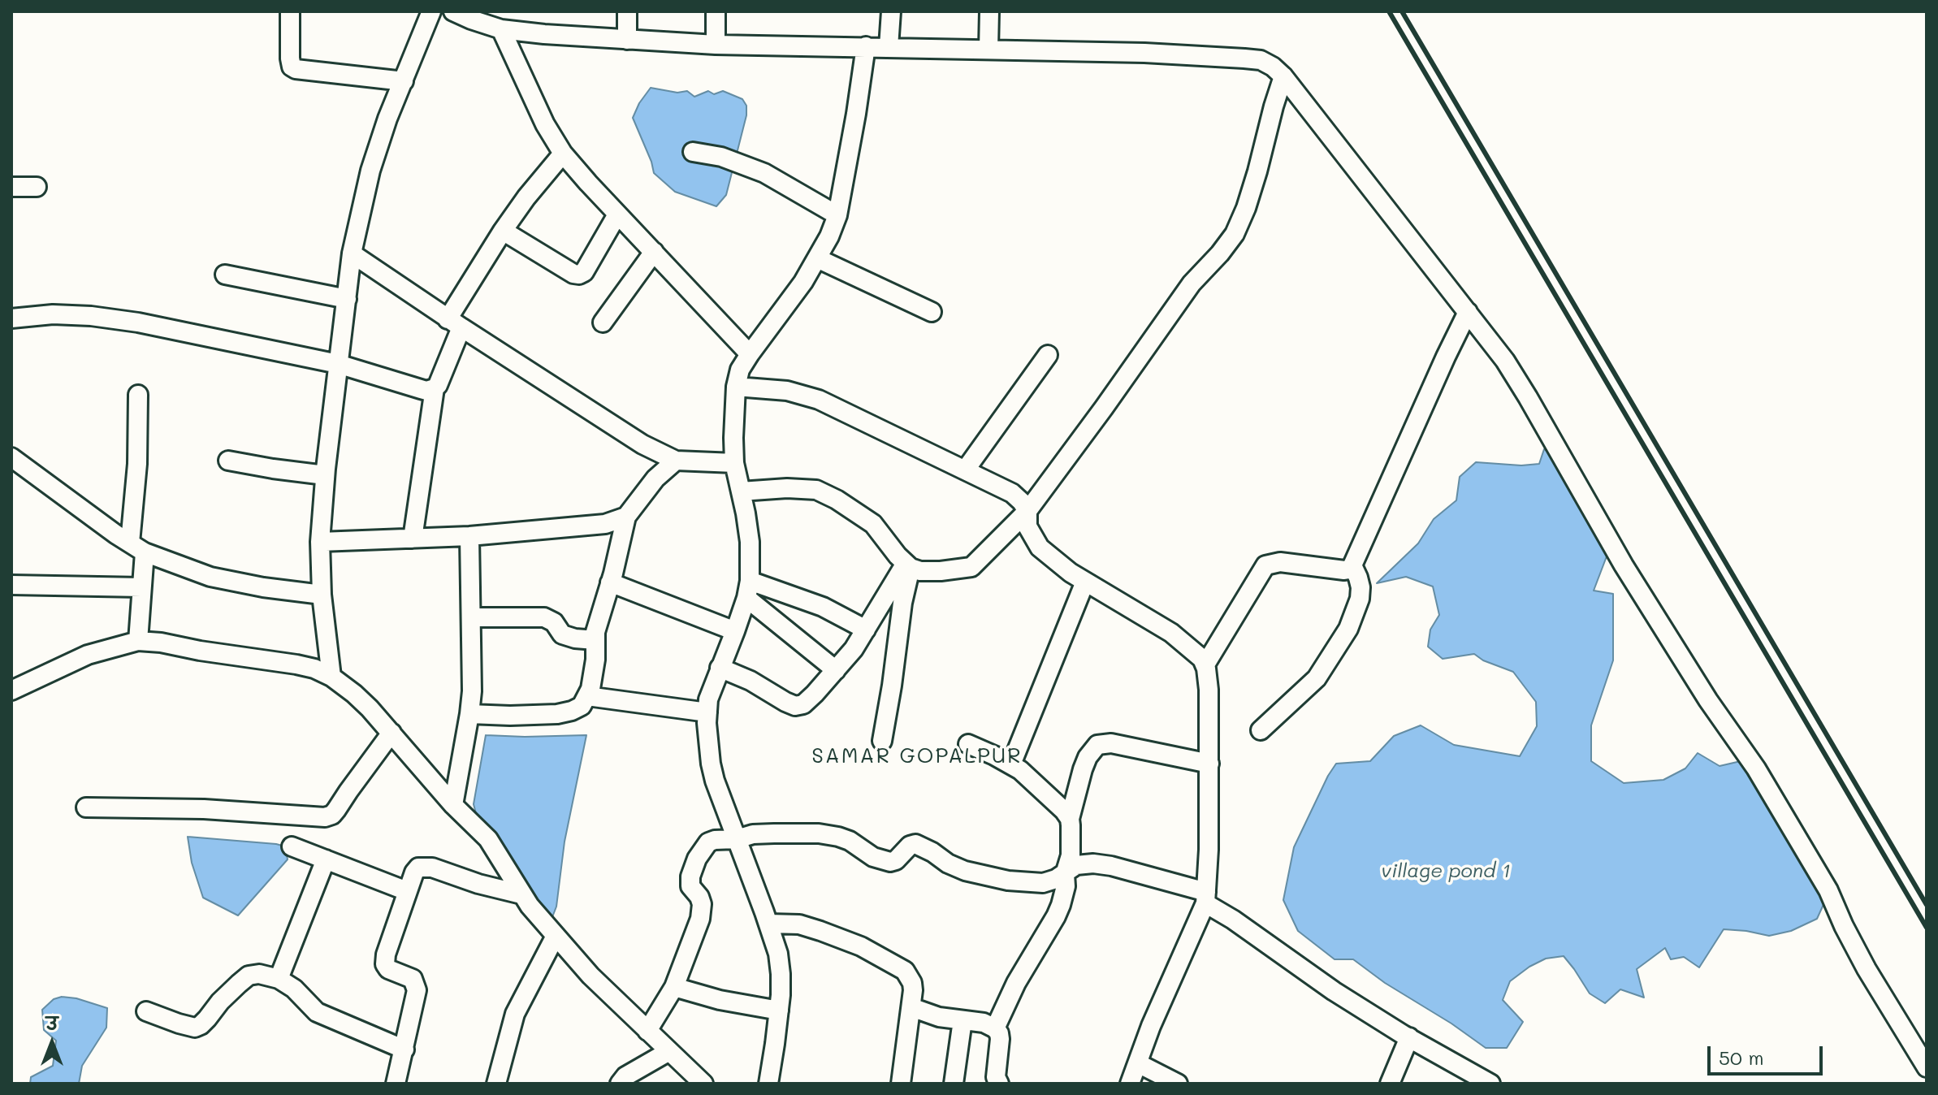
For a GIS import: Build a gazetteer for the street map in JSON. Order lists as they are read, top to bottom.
{
  "districts": ["SAMAR GOPALPUR"],
  "water": ["village pond 1"],
  "scale_bar": "50 m",
  "north": "top"
}
